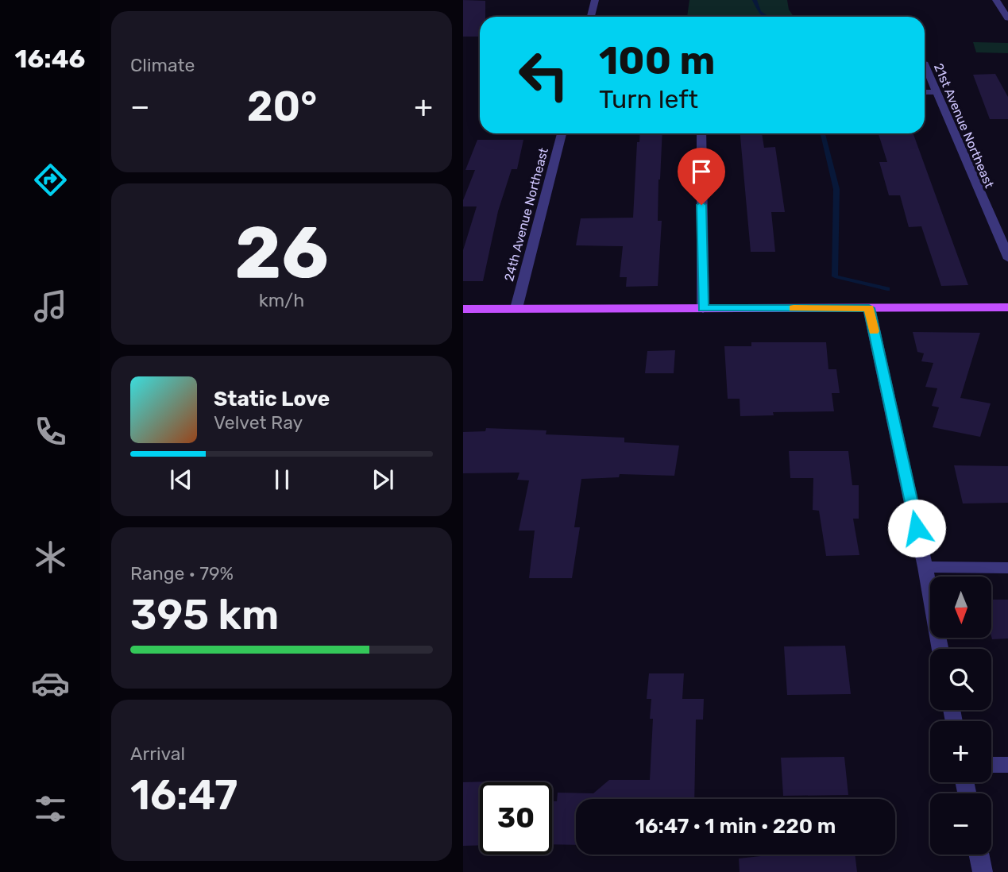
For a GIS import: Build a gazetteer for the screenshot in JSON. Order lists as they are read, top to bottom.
{
  "streets": {
    "street": ["21st Avenue Northeast", "24th Avenue Northeast"]
  },
  "north": "bottom",
  "page": {
    "tabs": "16:46",
    "tile": [
      "Climate",
      ["26", "km/h"],
      ["Range · 79%", "395 km"],
      ["Arrival", "16:47"]
    ],
    "turn": ["100 m", "Turn left"],
    "heat": ["−", "20°", "+"],
    "song": ["Static Love", "Velvet Ray"],
    "map_buttons": ["+", "−"],
    "limit": "30",
    "trip": "16:47 · 1 min · 220 m"
  }
}
